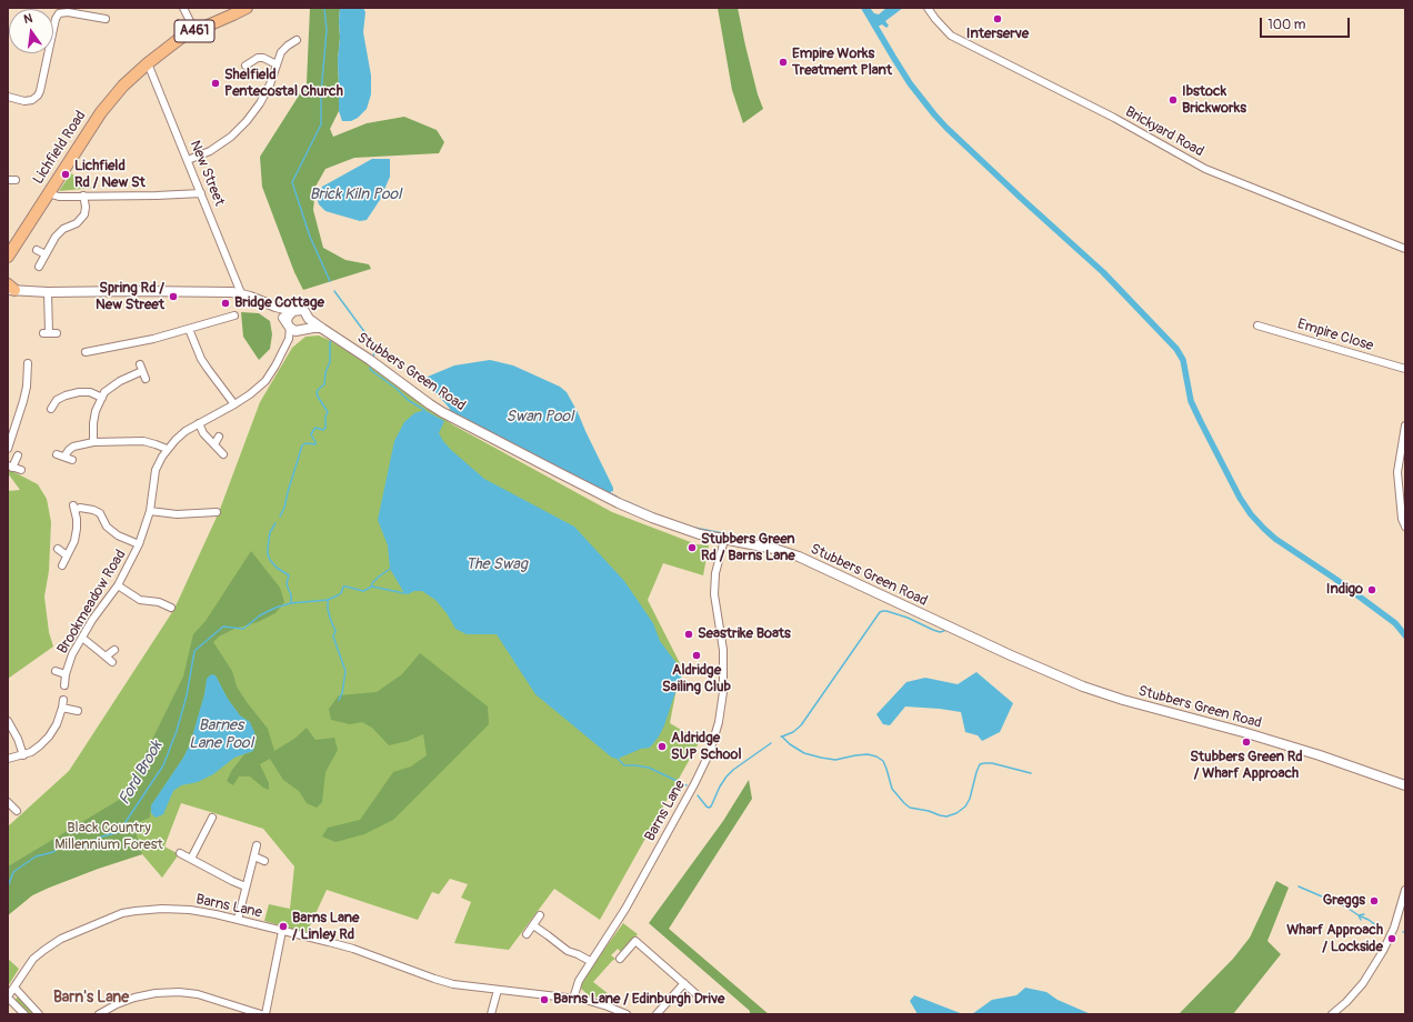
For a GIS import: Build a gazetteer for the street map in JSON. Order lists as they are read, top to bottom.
{
  "streets": {
    "highway": ["A461", "Lichfield Road"],
    "street": [
      "Brickyard Road",
      "New Street",
      "Empire Close",
      "Stubbers Green Road",
      "Brookmeadow Road",
      "Barns Lane"
    ]
  },
  "crossings": [
    ["A461", "Lichfield Road"],
    ["A461", "New Street"],
    ["Lichfield Road", "New Street"],
    ["Stubbers Green Road", "Brookmeadow Road"],
    ["Stubbers Green Road", "Barns Lane"]
  ],
  "districts": ["Barn's Lane"],
  "water": [
    "Brick Kiln Pool",
    "Swan Pool",
    "The Swag",
    "Barnes Lane Pool",
    "Ford Brook"
  ],
  "parks": ["Black Country Millennium Forest"],
  "places": [
    "Interserve",
    "Empire Works Treatment Plant",
    "Shelfield Pentecostal Church",
    "Ibstock Brickworks",
    "Lichfield Rd / New St",
    "Spring Rd / New Street",
    "Bridge Cottage",
    "Stubbers Green Rd / Barns Lane",
    "Indigo",
    "Seastrike Boats",
    "Aldridge Sailing Club",
    "Stubbers Green Rd / Wharf Approach",
    "Aldridge SUP School",
    "Greggs",
    "Barns Lane / Linley Rd",
    "Wharf Approach / Lockside",
    "Barns Lane / Edinburgh Drive"
  ],
  "scale_bar": "100 m",
  "north": "top"
}
